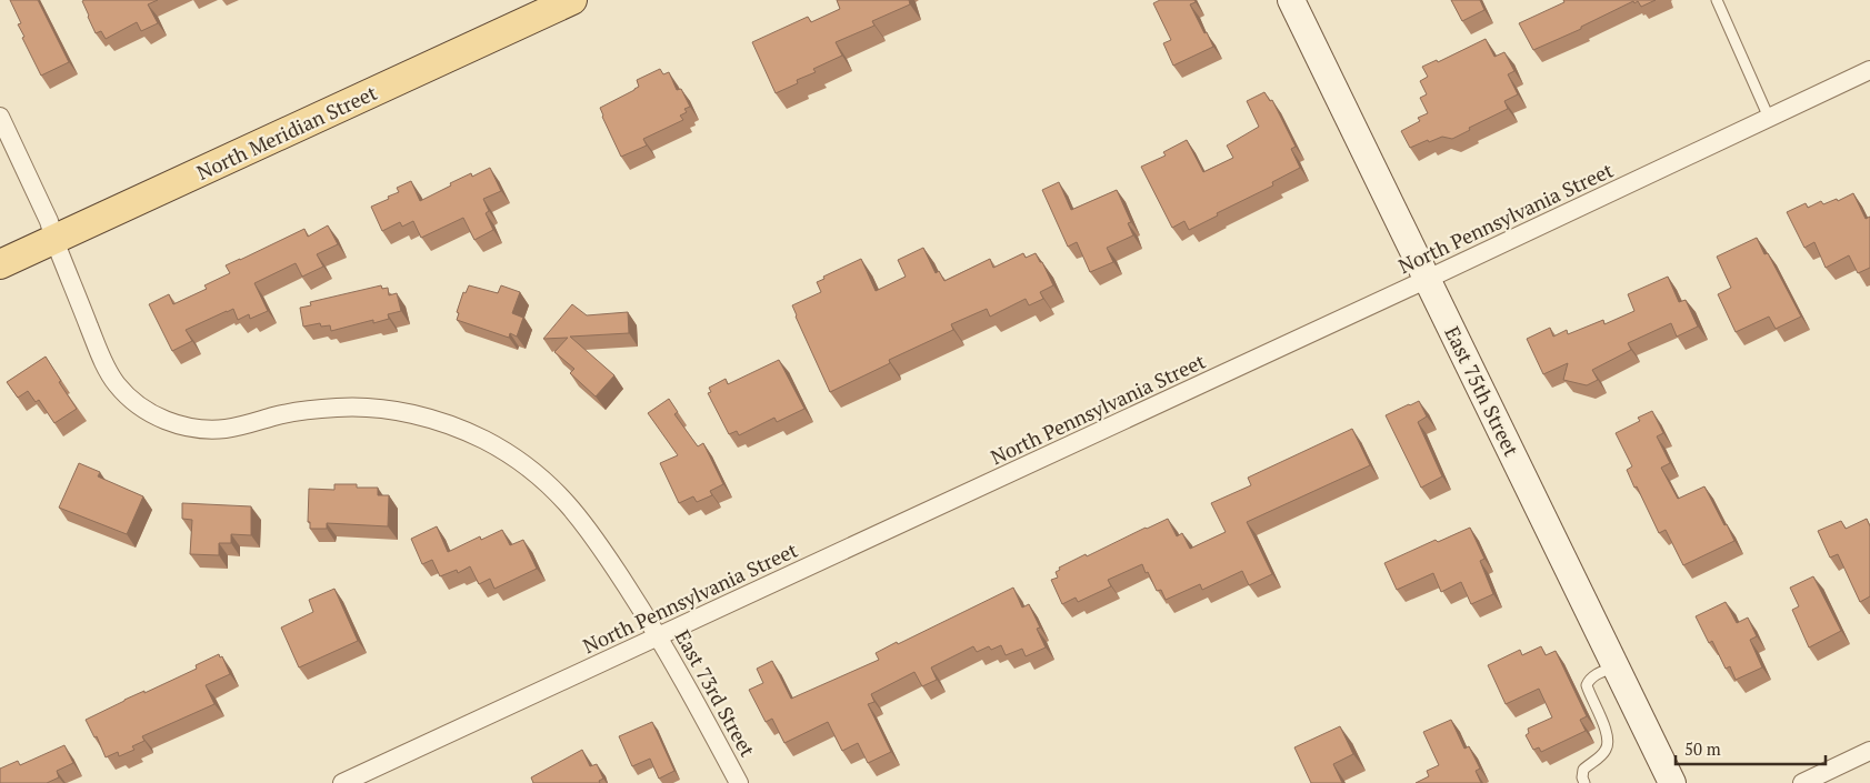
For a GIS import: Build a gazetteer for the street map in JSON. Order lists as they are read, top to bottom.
{
  "streets": {
    "main road": ["North Meridian Street"],
    "street": ["North Pennsylvania Street", "East 75th Street", "East 73rd Street"]
  },
  "crossings": [
    ["North Meridian Street", "East 73rd Street"],
    ["North Pennsylvania Street", "East 75th Street"],
    ["North Pennsylvania Street", "East 73rd Street"]
  ],
  "scale_bar": "50 m"
}
